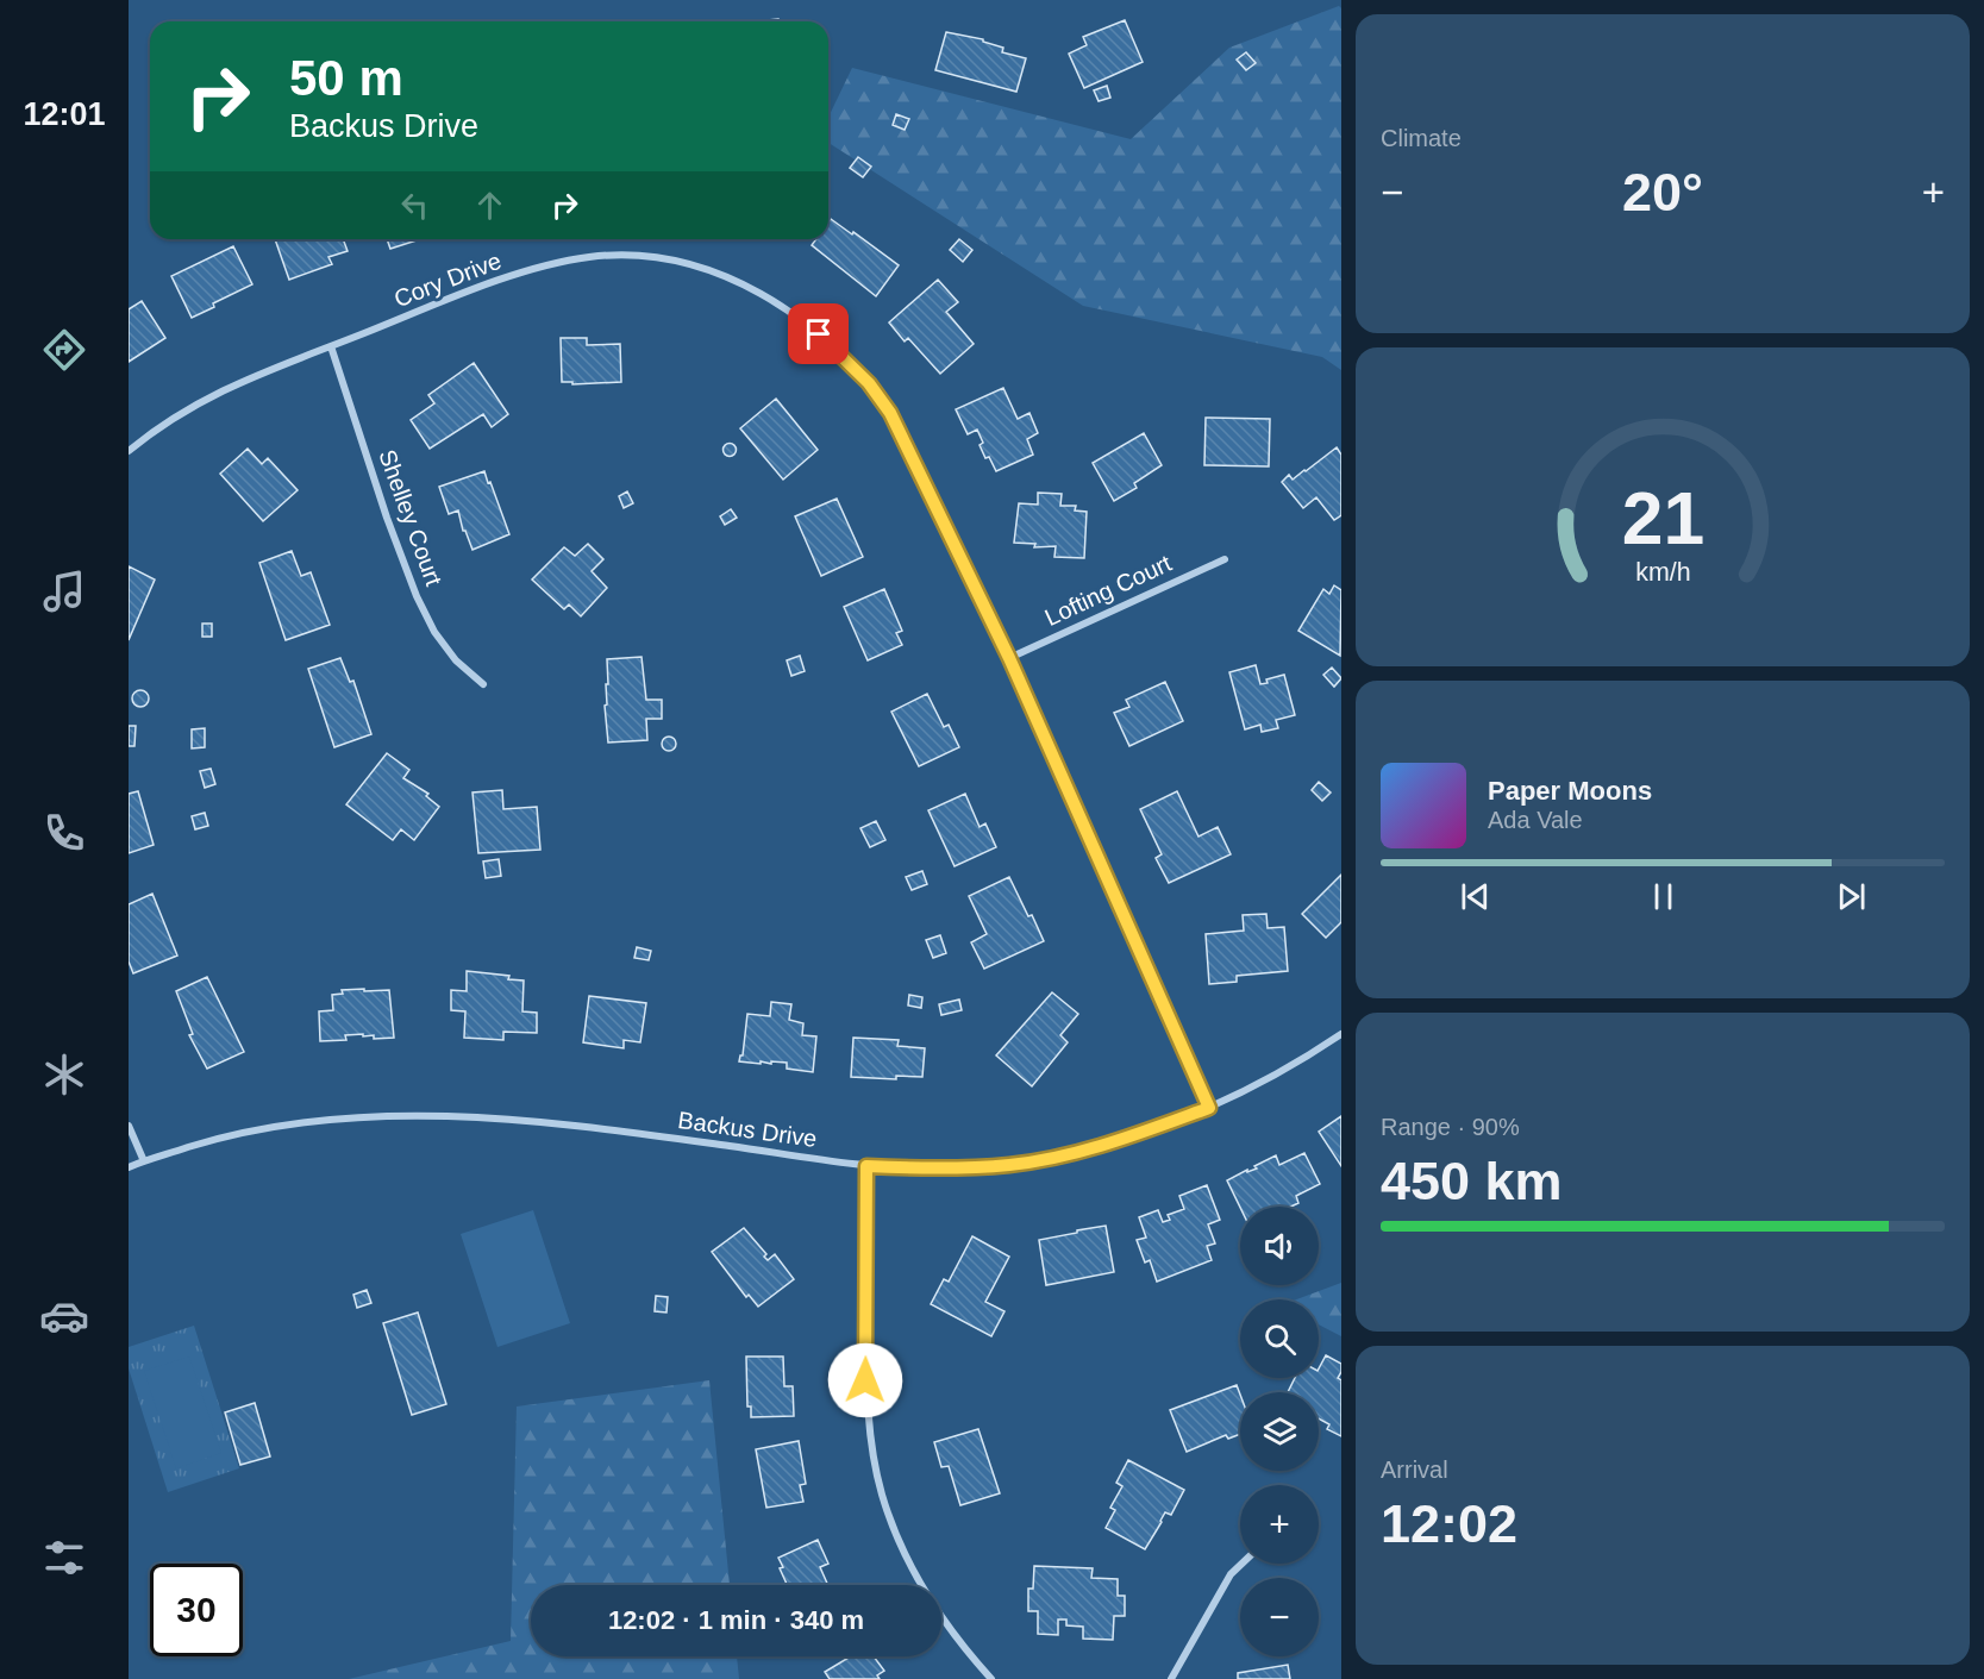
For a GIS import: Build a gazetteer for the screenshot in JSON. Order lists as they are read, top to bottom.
{
  "streets": {
    "street": [
      "Cory Drive",
      "Shelley Court",
      "Lofting Court",
      "Backus Drive"
    ]
  },
  "crossings": [
    ["Cory Drive", "Shelley Court"],
    ["Cory Drive", "Lofting Court"],
    ["Cory Drive", "Backus Drive"]
  ],
  "page": {
    "tabs": "12:01",
    "tile": [
      "Climate",
      ["Range · 90%", "450 km"],
      ["Arrival", "12:02"]
    ],
    "turn": ["50 m", "Backus Drive"],
    "heat": ["−", "20°", "+"],
    "song": ["Paper Moons", "Ada Vale"],
    "map_buttons": ["+", "−"],
    "limit": "30",
    "trip": "12:02 · 1 min · 340 m",
    "gauge": ["21", "km/h"]
  }
}
